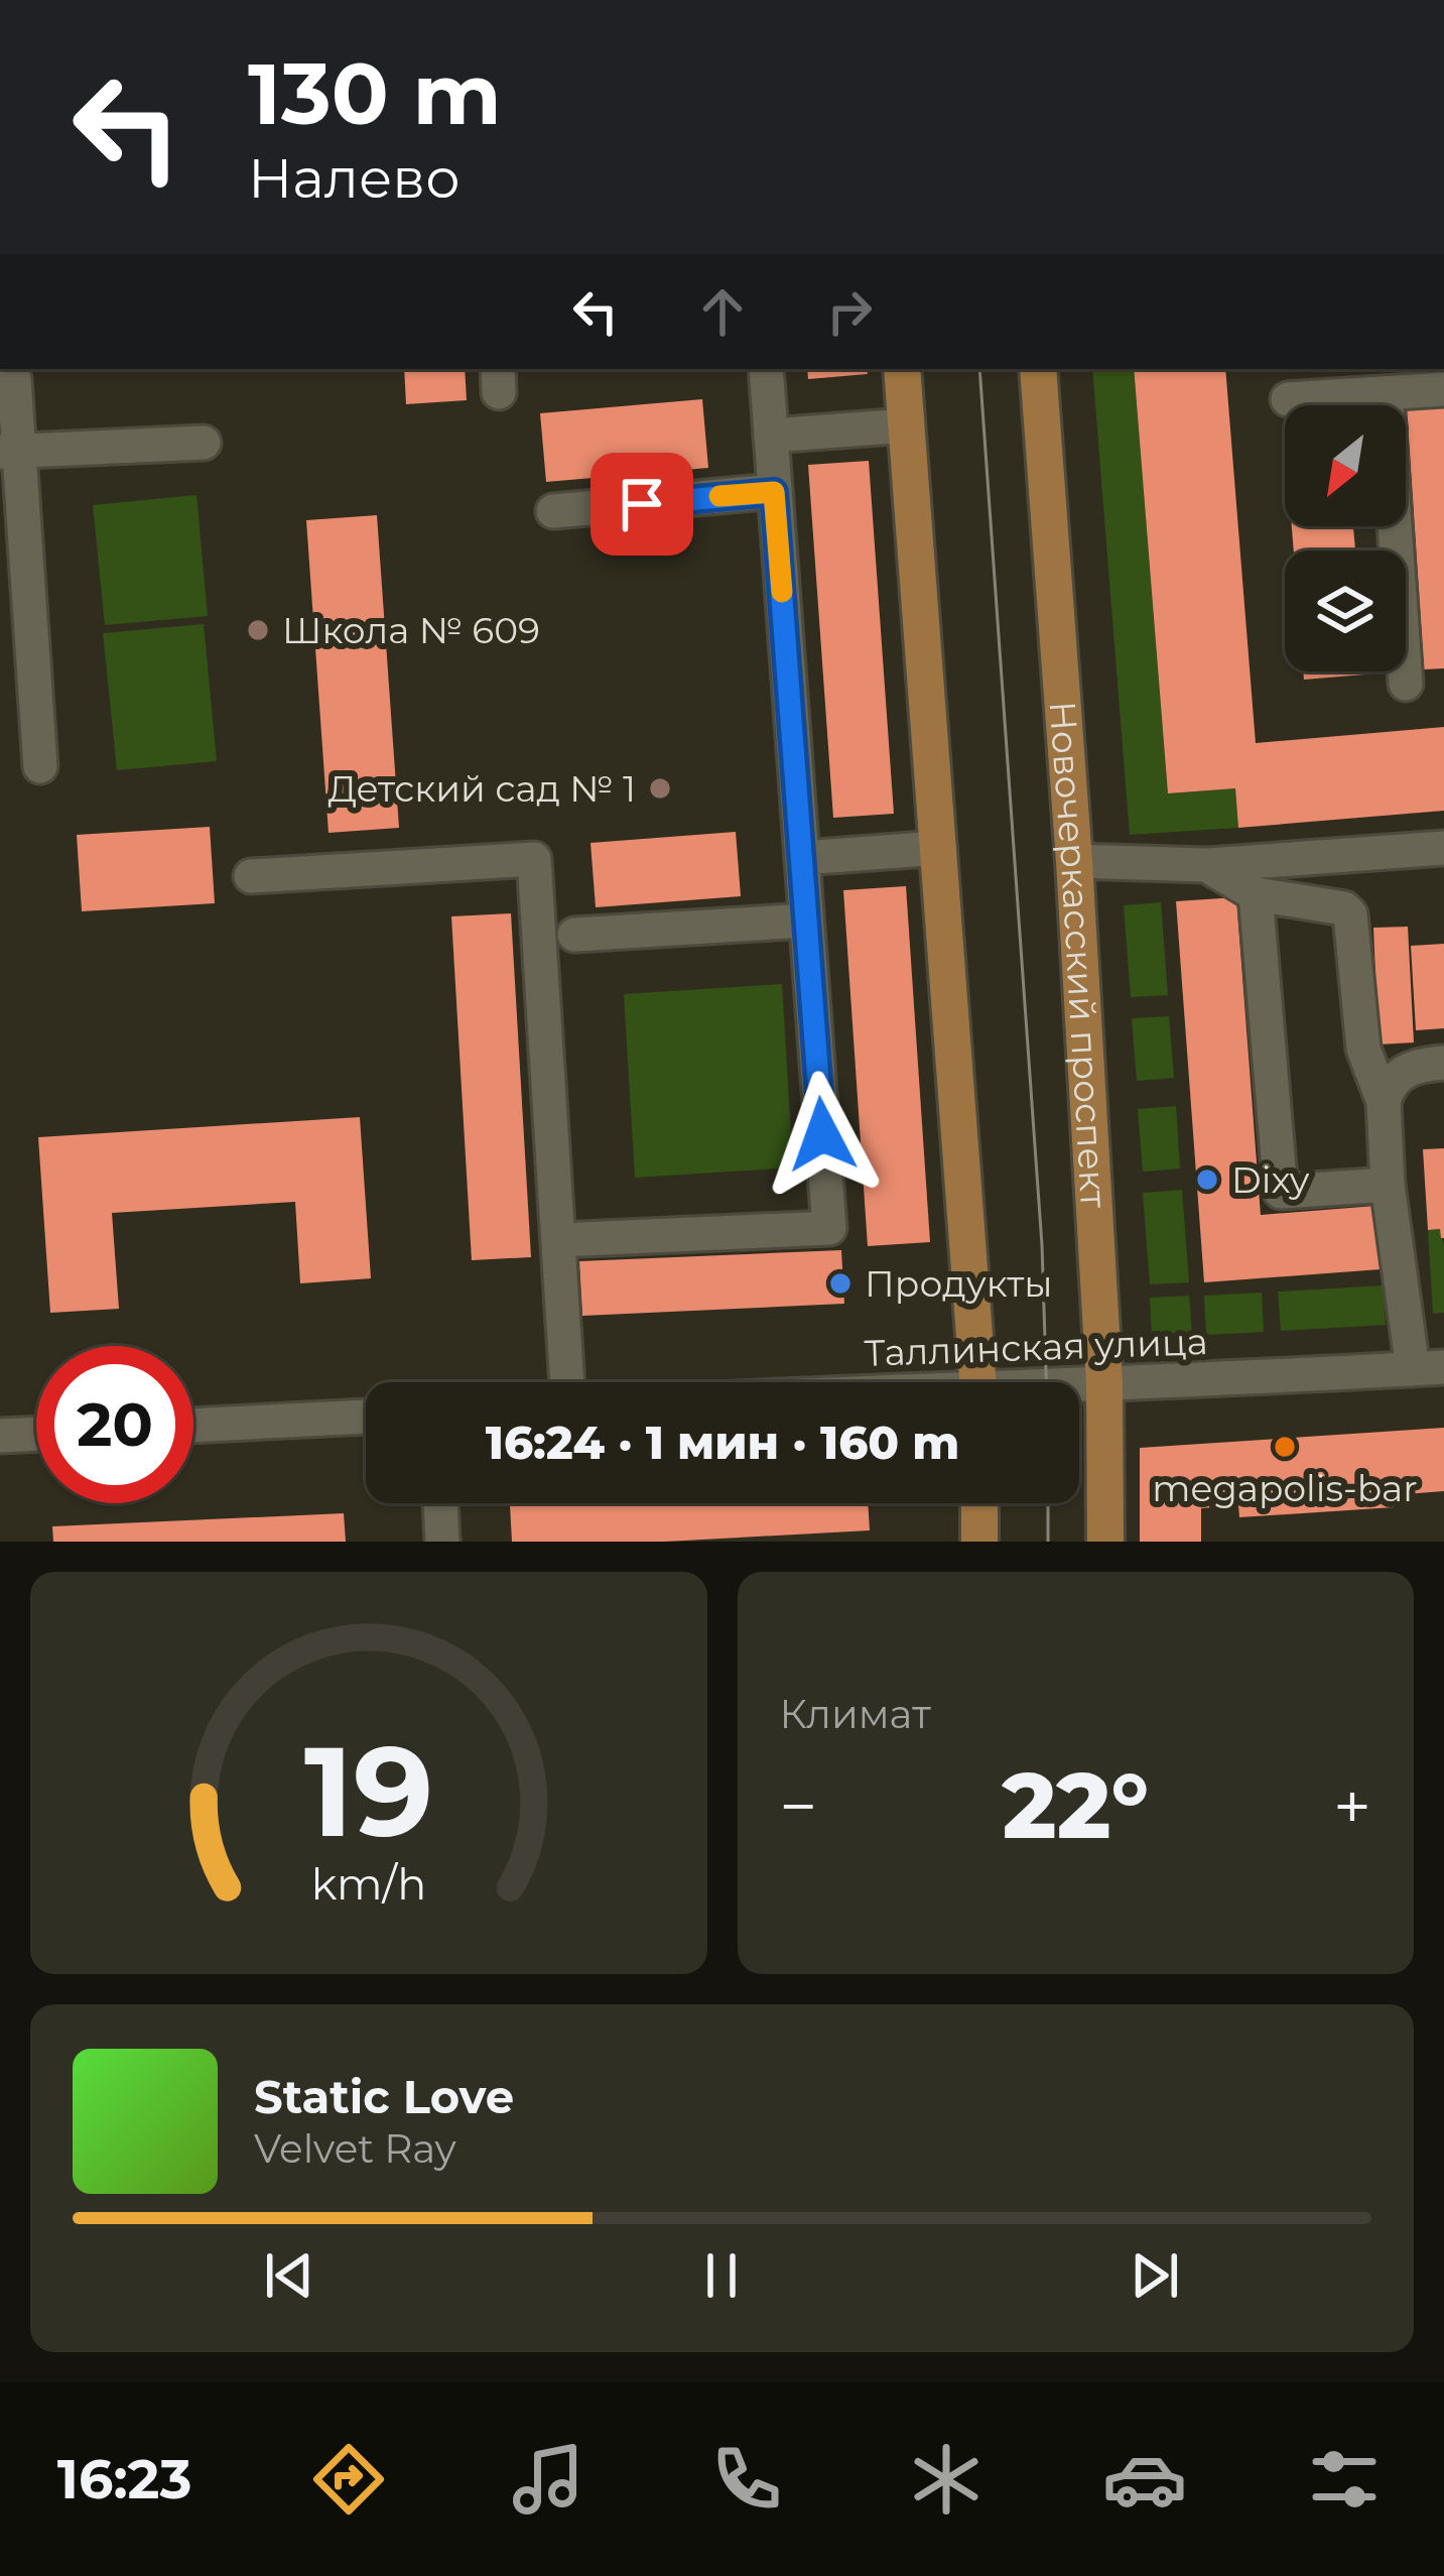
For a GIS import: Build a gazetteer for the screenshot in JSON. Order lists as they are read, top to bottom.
{
  "streets": {
    "main road": ["Новочеркасский проспект"],
    "street": ["Таллинская улица"]
  },
  "crossings": [
    ["Новочеркасский проспект", "Таллинская улица"]
  ],
  "places": [
    "Школа № 609",
    "Детский сад № 1",
    "Dixy",
    "Продукты",
    "megapolis-bar"
  ],
  "north": "bottom left",
  "page": {
    "turn": ["130 m", "Налево"],
    "limit": "20",
    "trip": "16:24 · 1 мин · 160 m",
    "tile": "Климат",
    "heat": ["−", "22°", "+"],
    "song": ["Static Love", "Velvet Ray"],
    "tabs": "16:23",
    "gauge": ["19", "km/h"]
  }
}
